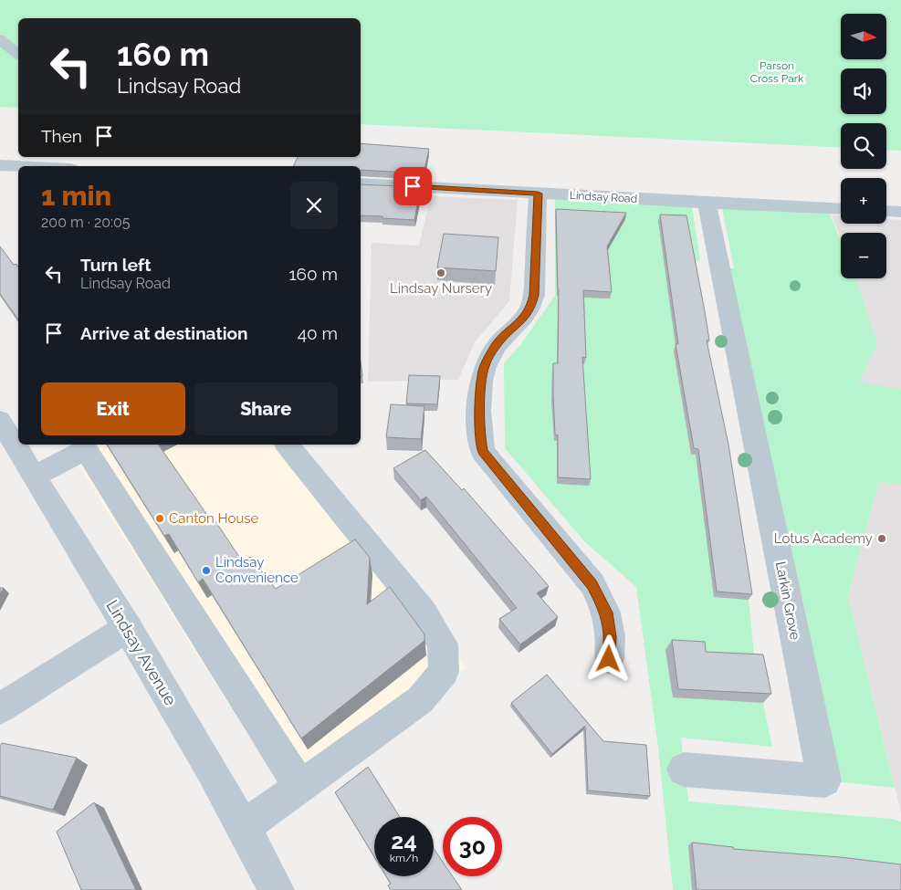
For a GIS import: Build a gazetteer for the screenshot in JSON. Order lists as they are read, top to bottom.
{
  "streets": {
    "street": ["Lindsay Road", "Larkin Grove", "Lindsay Avenue"]
  },
  "crossings": [
    ["Lindsay Road", "Larkin Grove"]
  ],
  "parks": ["Parson Cross Park"],
  "places": [
    "Lindsay Nursery",
    "Canton House",
    "Lotus Academy",
    "Lindsay Convenience"
  ],
  "north": "right",
  "page": {
    "map_buttons": ["+", "−"],
    "turn": ["160 m", "Lindsay Road"],
    "then": "Then",
    "heading": ["1 min", "200 m · 20:05"],
    "list": [
      {
        "name": "Turn left",
        "note": "Lindsay Road",
        "value": "160 m"
      },
      {
        "name": "Arrive at destination",
        "value": "40 m"
      }
    ],
    "buttons": ["Exit", "Share"],
    "speed": "24 km/h",
    "limit": "30"
  }
}
